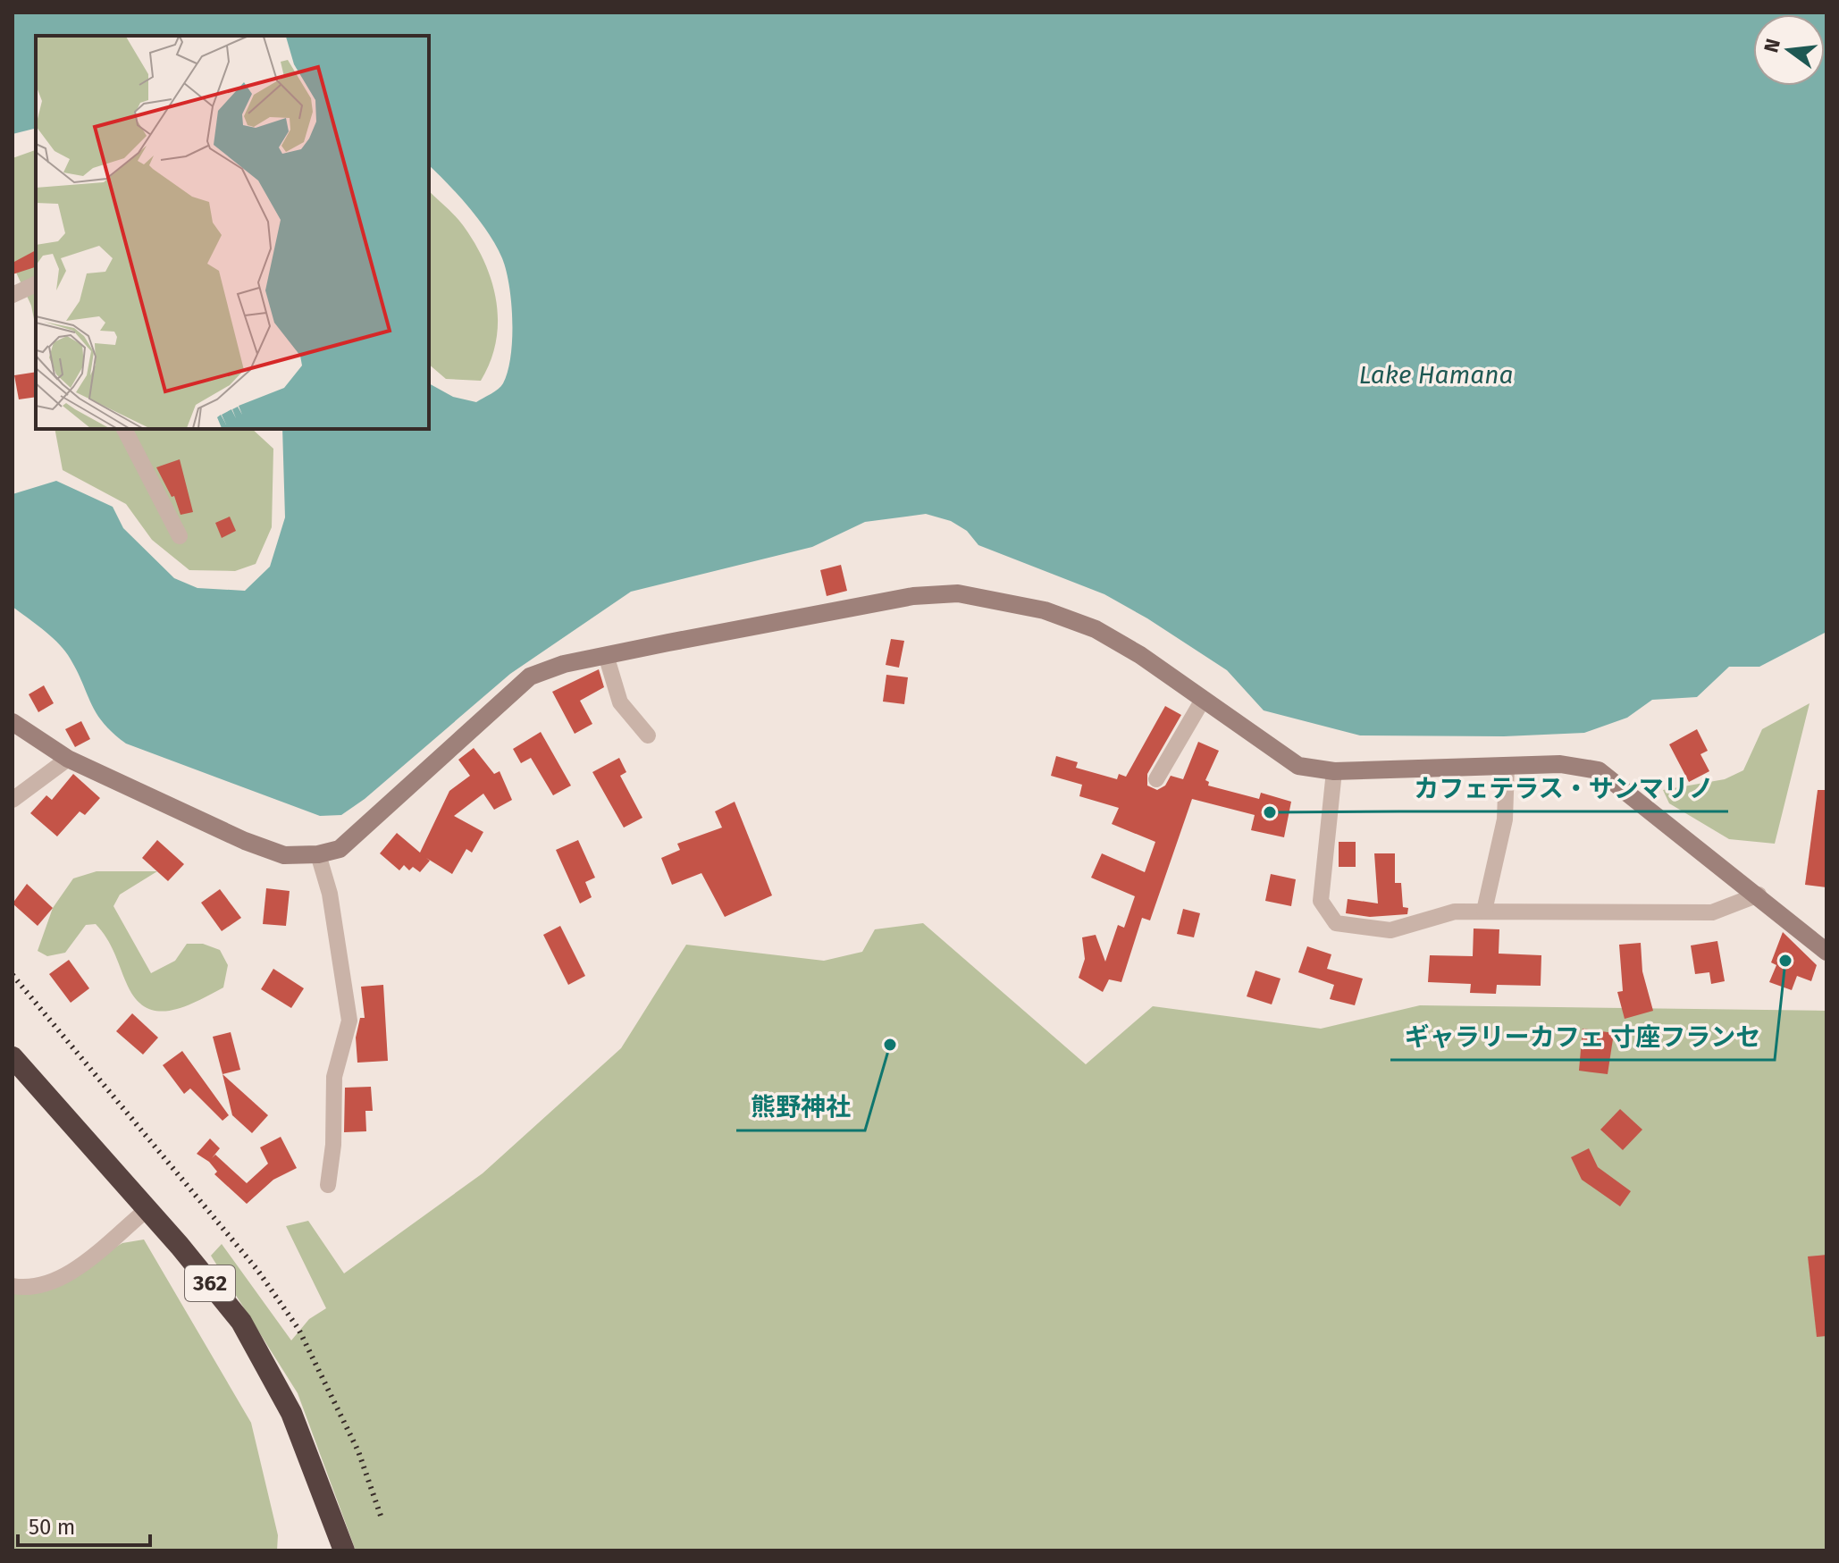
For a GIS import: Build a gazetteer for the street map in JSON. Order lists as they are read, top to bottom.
{
  "streets": {
    "highway": ["362"]
  },
  "water": ["Lake Hamana"],
  "places": ["カフェテラス・サンマリノ", "ギャラリーカフェ 寸座フランセ", "熊野神社"],
  "scale_bar": "50 m",
  "north": "left"
}
